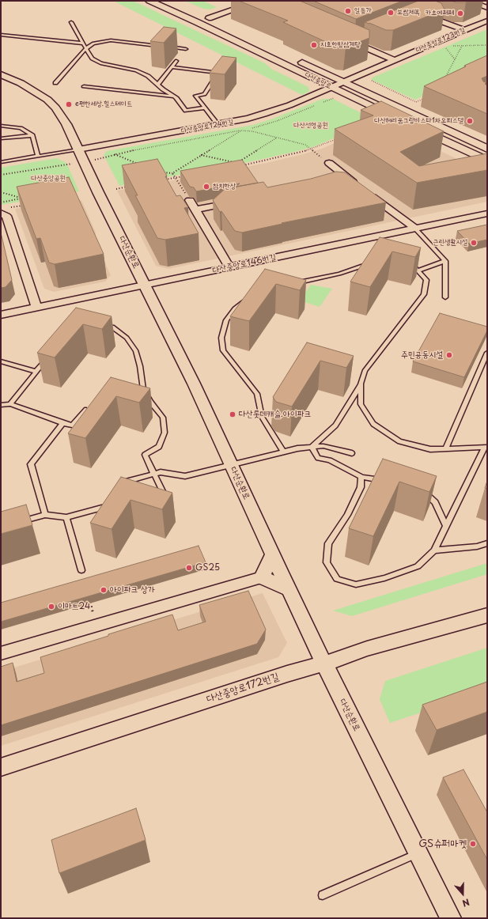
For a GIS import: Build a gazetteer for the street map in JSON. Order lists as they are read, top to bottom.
{
  "streets": {
    "street": [
      "다산중앙로123번길",
      "다산중앙로",
      "다산중앙로124번길",
      "다산순환로",
      "다산중앙로146번길",
      "다산중앙로172번길"
    ]
  },
  "crossings": [
    ["다산중앙로123번길", "다산중앙로"],
    ["다산중앙로123번길", "다산중앙로124번길"],
    ["다산중앙로", "다산중앙로124번길"],
    ["다산중앙로124번길", "다산순환로"],
    ["다산순환로", "다산중앙로146번길"],
    ["다산순환로", "다산중앙로172번길"]
  ],
  "parks": ["다산선형공원", "다산중앙공원"],
  "places": [
    "일등가",
    "보쌈제복",
    "카초에페페",
    "지호한방삼계탕",
    "e편한세상.힐스테이트",
    "다산헤리움그랑비스타1차오피스텔",
    "참치한상",
    "근린생활시설",
    "주민공동시설",
    "다산롯데캐슬.아이파크",
    "GS25",
    "아이파크 상가",
    "이마트24",
    "GS슈퍼마켓"
  ],
  "north": "bottom"
}
